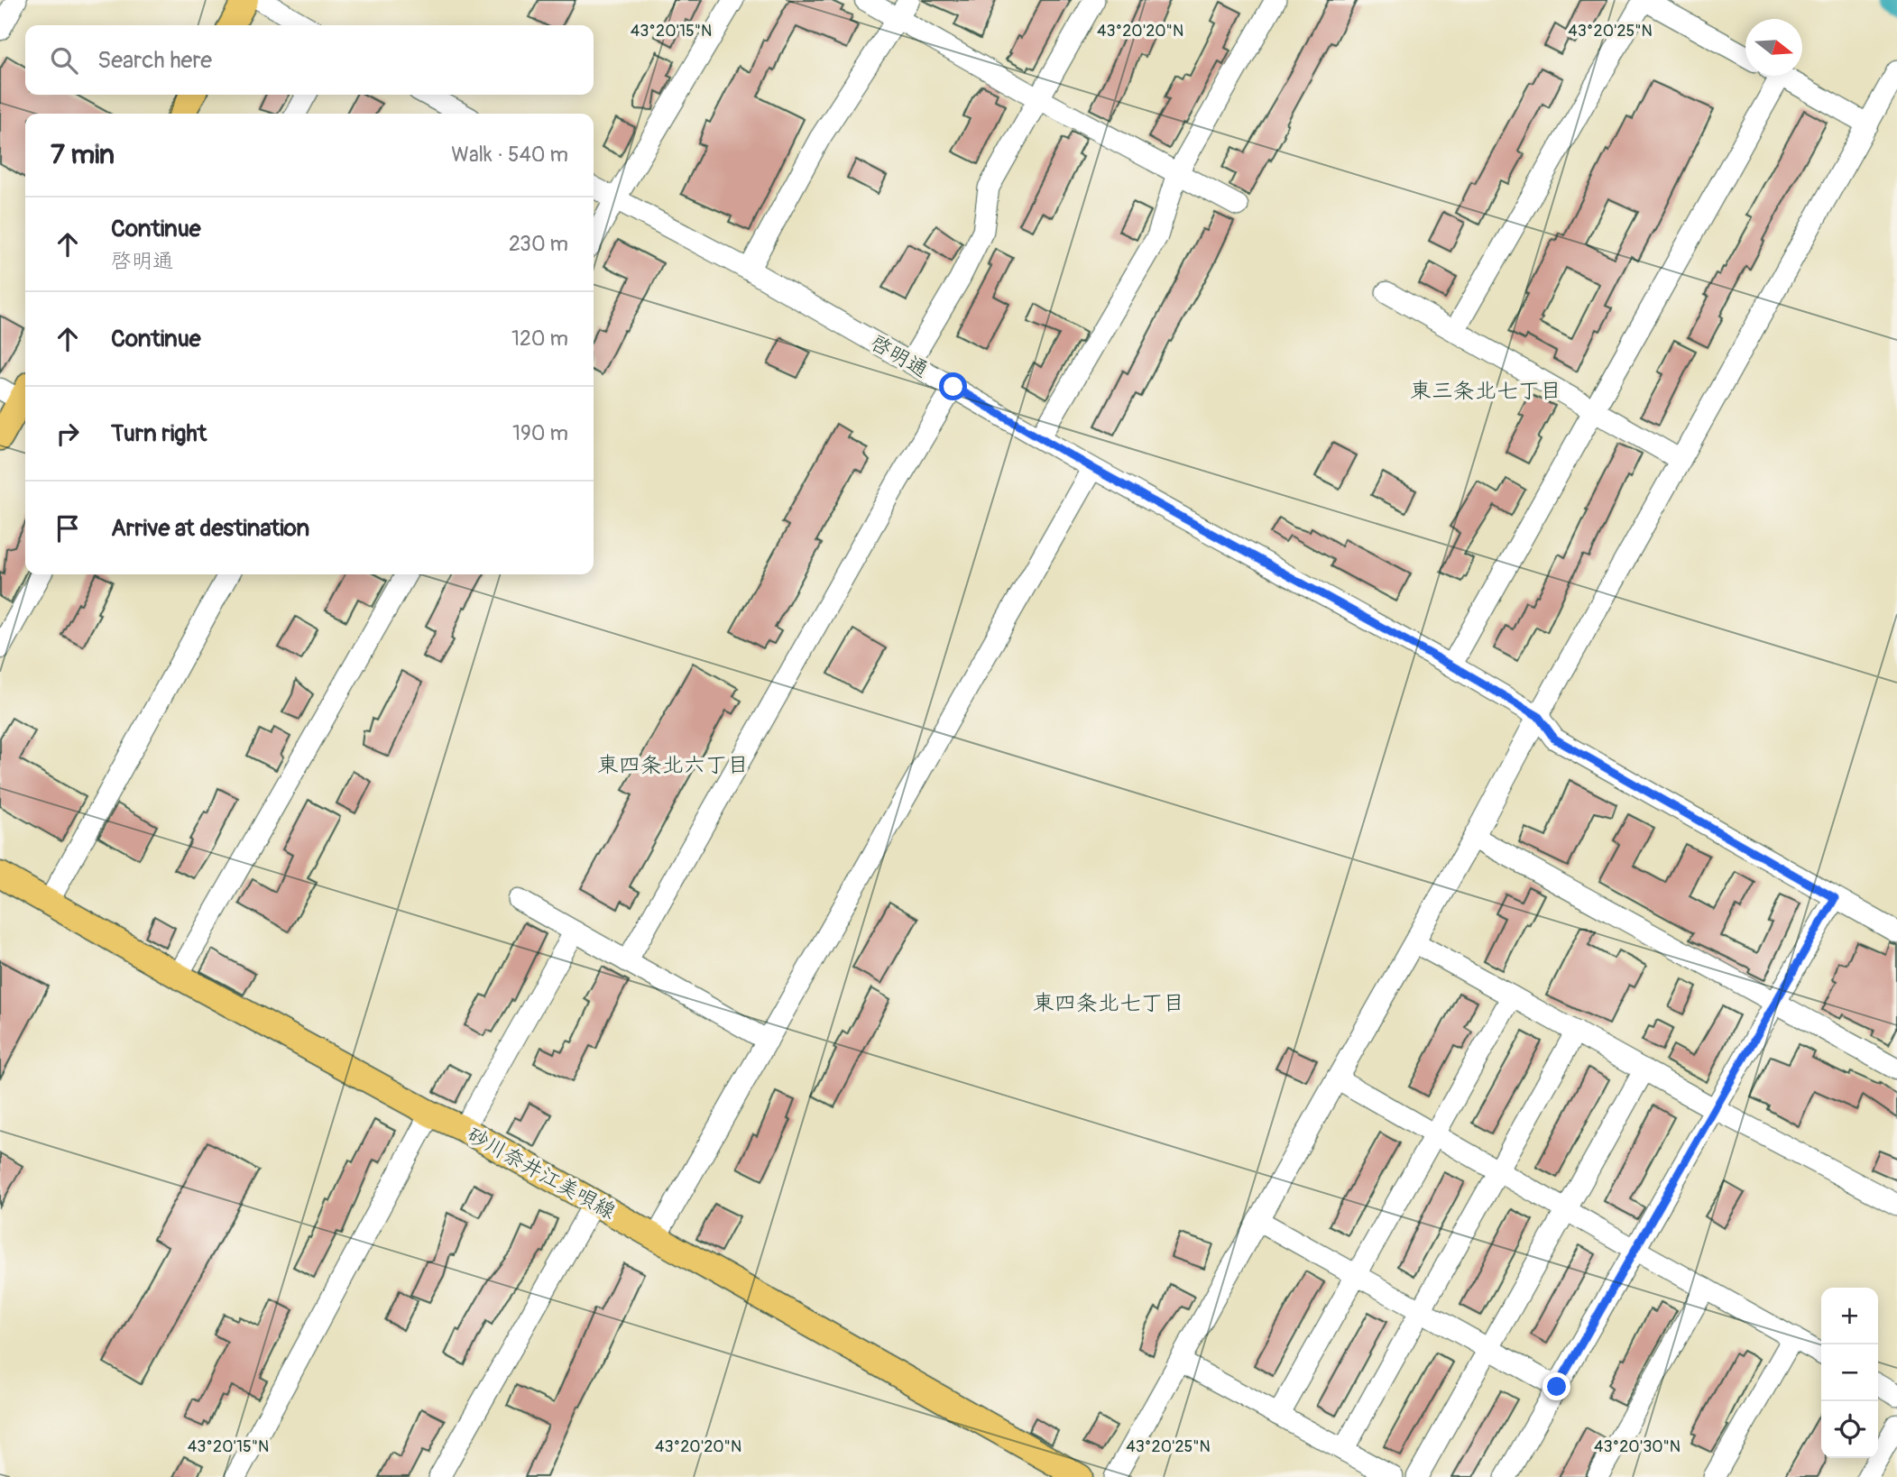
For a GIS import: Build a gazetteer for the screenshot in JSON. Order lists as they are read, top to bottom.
{
  "streets": {
    "main road": ["砂川奈井江美唄線"],
    "street": ["啓明通"]
  },
  "districts": ["東三条北七丁目", "東四条北六丁目", "東四条北七丁目"],
  "north": "right",
  "page": {
    "search": "Search here",
    "heading": ["7 min", "Walk · 540 m"],
    "list": [
      ["Continue", "啓明通", "230 m"],
      ["Continue", "120 m"],
      ["Turn right", "190 m"],
      "Arrive at destination"
    ],
    "map_buttons": ["+", "−"]
  },
  "coordinates": [
    "43°20'15\"N",
    "43°20'20\"N",
    "43°20'25\"N",
    "43°20'30\"N"
  ]
}
